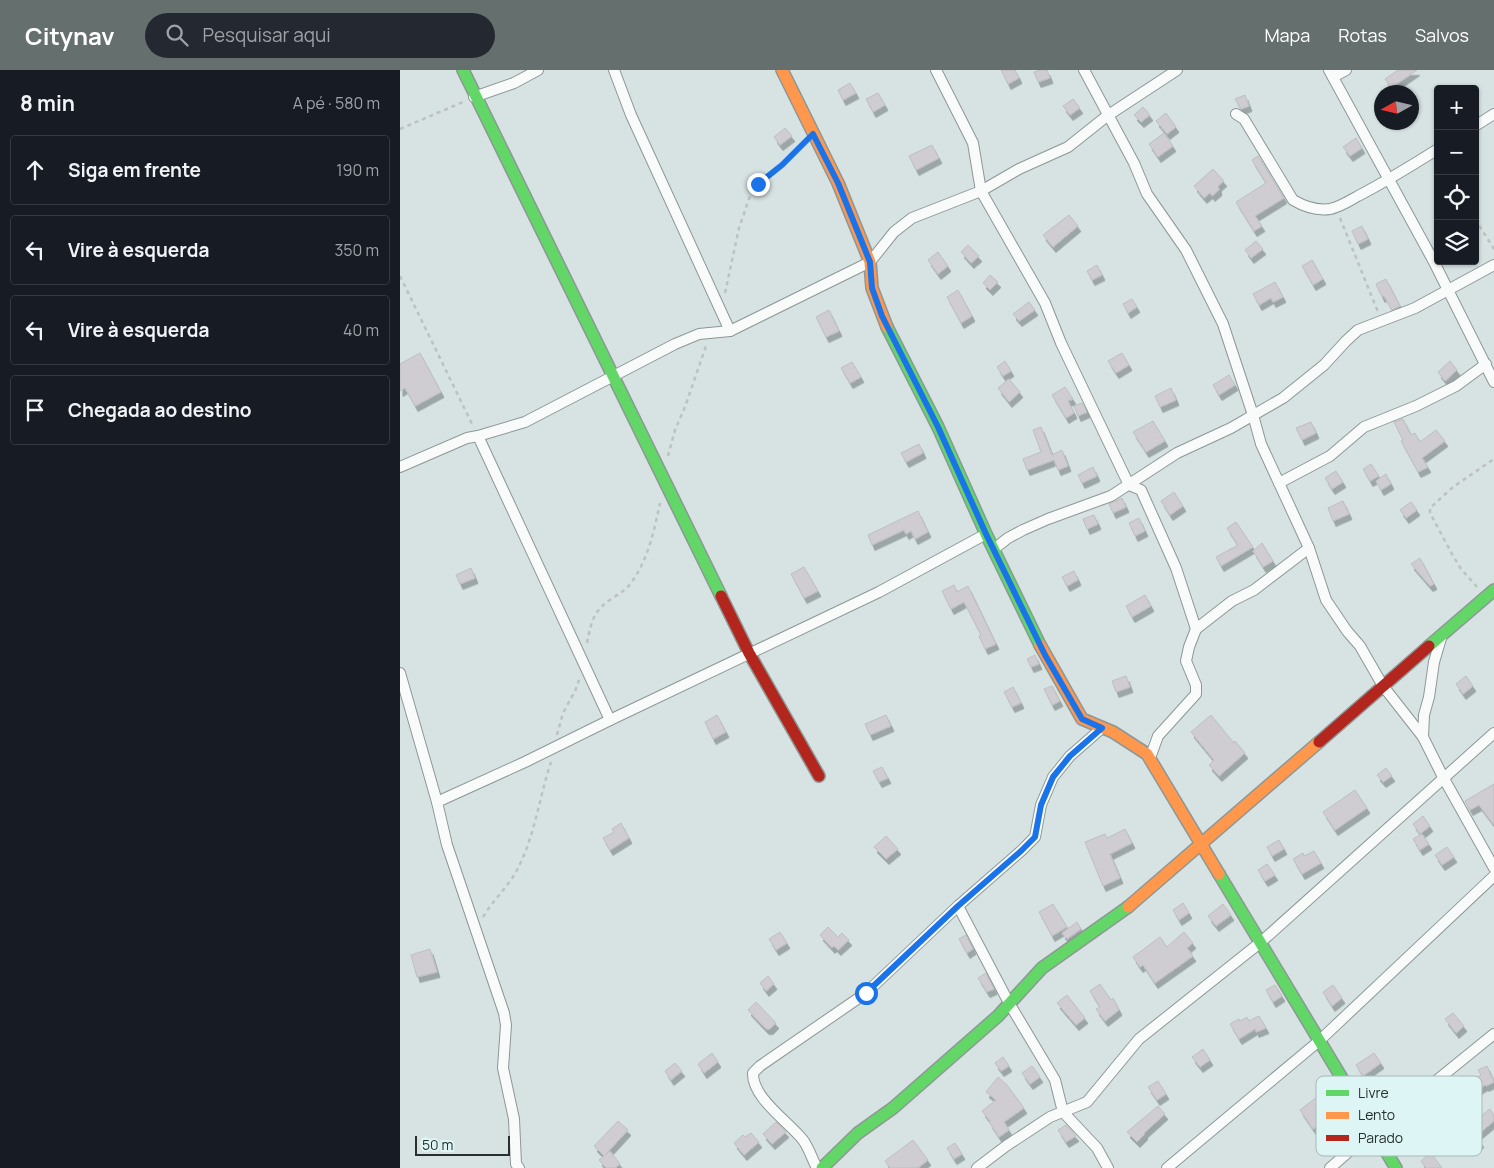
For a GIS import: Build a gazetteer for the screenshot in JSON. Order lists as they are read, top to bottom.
{
  "legend": ["Livre", "Lento", "Parado"],
  "scale_bar": "50 m",
  "north": "left",
  "page": {
    "header": "Citynav",
    "search": "Pesquisar aqui",
    "nav": ["Mapa", "Rotas", "Salvos"],
    "heading": ["8 min", "A pé · 580 m"],
    "map_buttons": ["+", "−"],
    "list": [
      ["Siga em frente", "190 m"],
      ["Vire à esquerda", "350 m"],
      ["Vire à esquerda", "40 m"],
      "Chegada ao destino"
    ],
    "scale": "50 m"
  }
}
